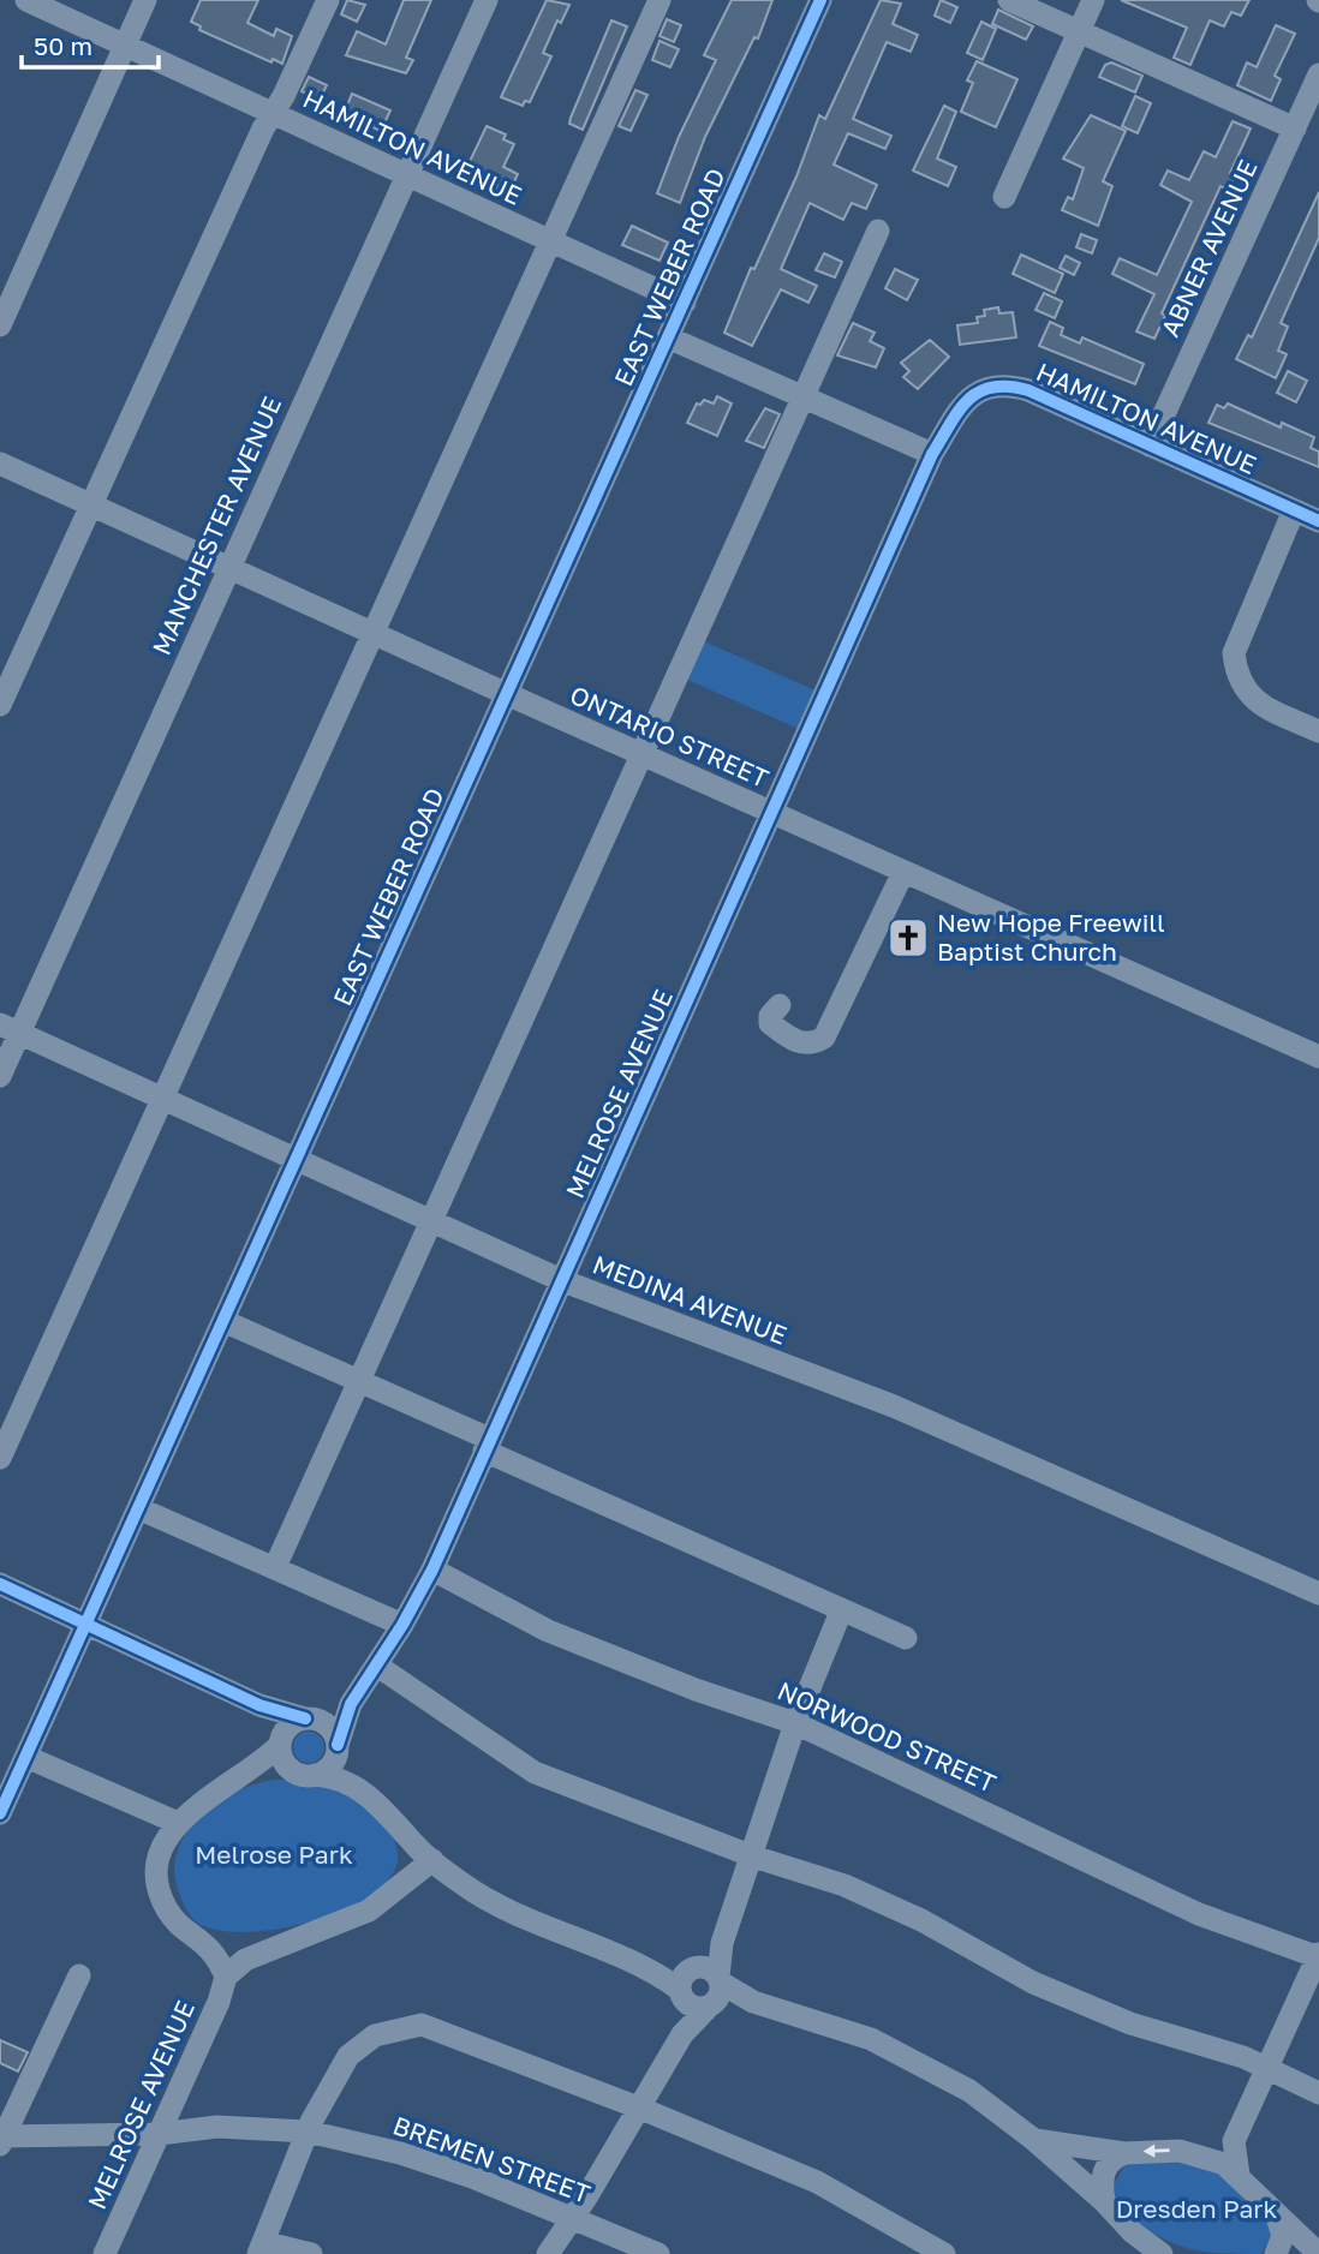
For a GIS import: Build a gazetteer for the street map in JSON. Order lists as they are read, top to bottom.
{
  "streets": {
    "street": [
      "HAMILTON AVENUE",
      "ABNER AVENUE",
      "EAST WEBER ROAD",
      "MANCHESTER AVENUE",
      "ONTARIO STREET",
      "MELROSE AVENUE",
      "MEDINA AVENUE",
      "NORWOOD STREET",
      "BREMEN STREET"
    ]
  },
  "crossings": [
    ["HAMILTON AVENUE", "ABNER AVENUE"],
    ["HAMILTON AVENUE", "EAST WEBER ROAD"],
    ["HAMILTON AVENUE", "MANCHESTER AVENUE"],
    ["HAMILTON AVENUE", "MELROSE AVENUE"],
    ["EAST WEBER ROAD", "ONTARIO STREET"],
    ["EAST WEBER ROAD", "MEDINA AVENUE"],
    ["MANCHESTER AVENUE", "ONTARIO STREET"],
    ["MANCHESTER AVENUE", "MEDINA AVENUE"],
    ["ONTARIO STREET", "MELROSE AVENUE"],
    ["MELROSE AVENUE", "MEDINA AVENUE"],
    ["MELROSE AVENUE", "NORWOOD STREET"],
    ["MELROSE AVENUE", "BREMEN STREET"]
  ],
  "parks": ["Melrose Park", "Dresden Park"],
  "places": {
    "church": ["New Hope Freewill Baptist Church"]
  },
  "scale_bar": "50 m"
}
